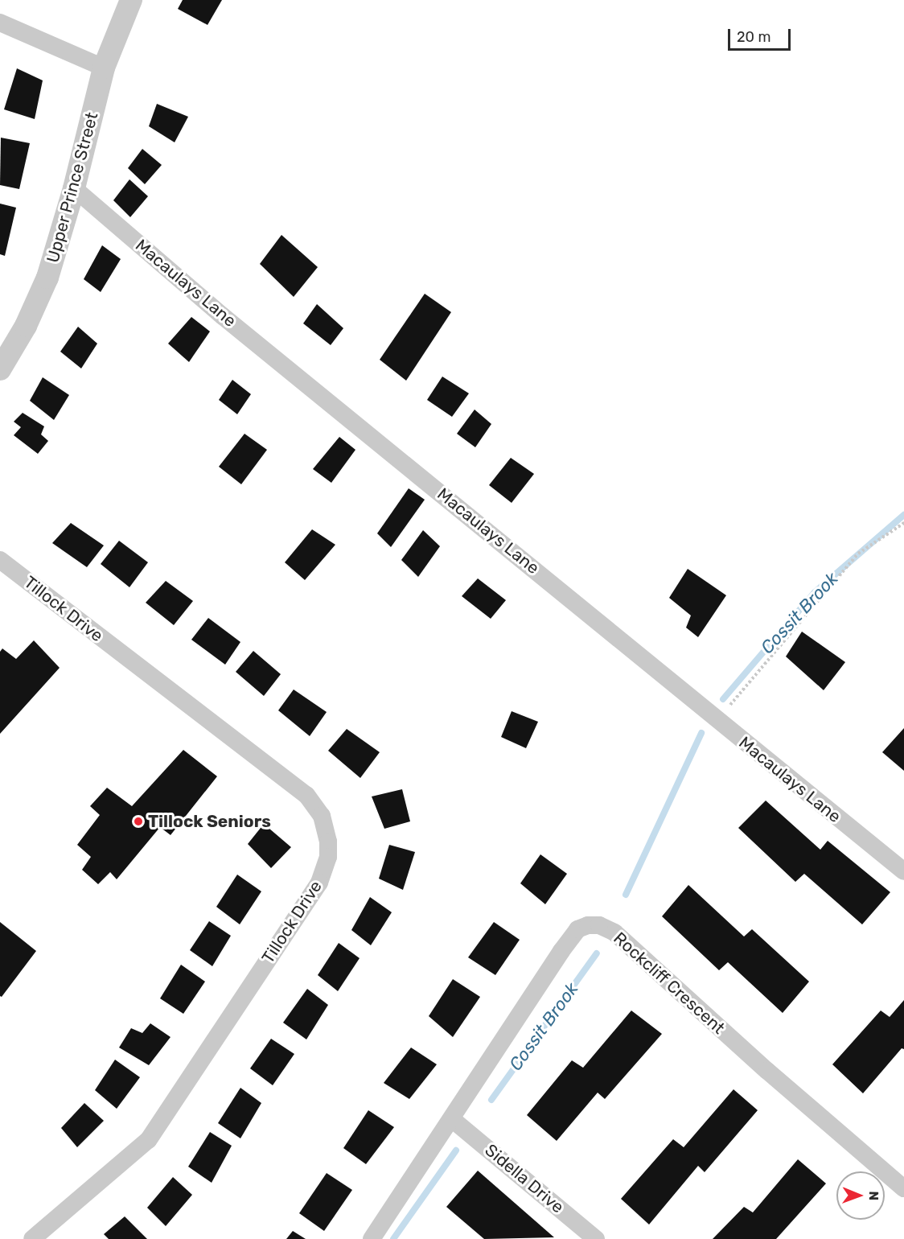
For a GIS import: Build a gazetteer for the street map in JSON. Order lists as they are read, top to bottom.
{
  "streets": {
    "street": [
      "Upper Prince Street",
      "Macaulays Lane",
      "Tillock Drive",
      "Rockcliff Crescent",
      "Sidella Drive"
    ]
  },
  "crossings": [
    ["Upper Prince Street", "Macaulays Lane"],
    ["Rockcliff Crescent", "Sidella Drive"]
  ],
  "water": ["Cossit Brook"],
  "places": ["Tillock Seniors"],
  "scale_bar": "20 m",
  "north": "right"
}
